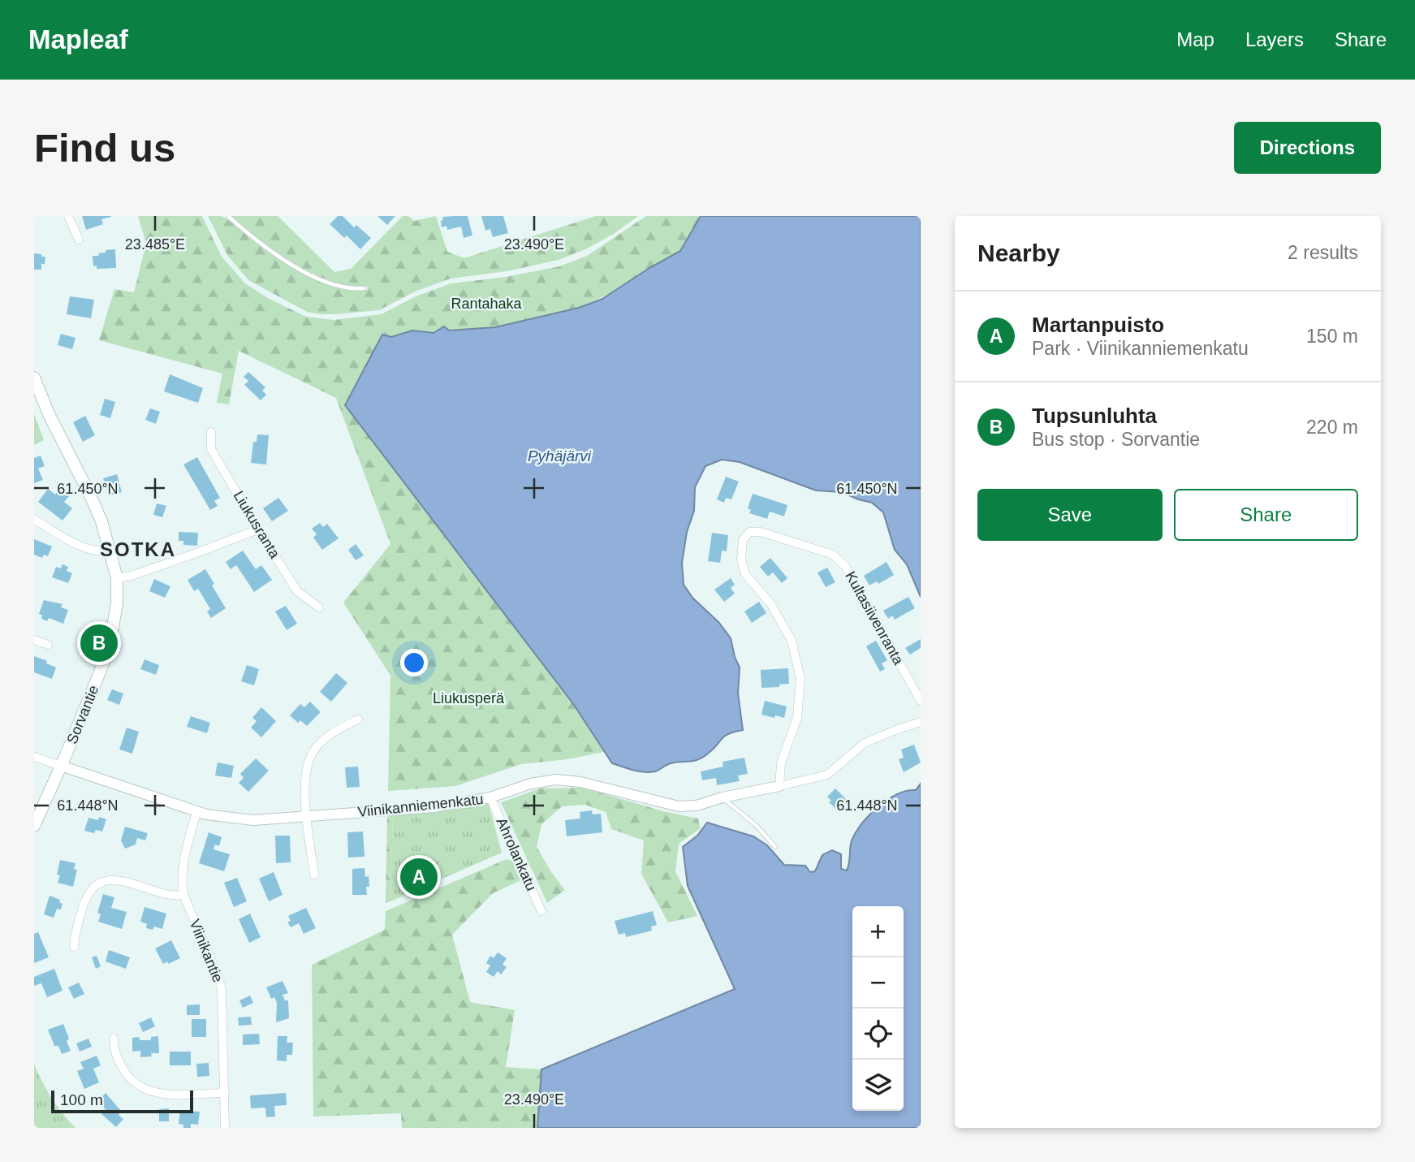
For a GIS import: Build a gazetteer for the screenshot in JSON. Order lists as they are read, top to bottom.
{
  "streets": {
    "main road": ["Sorvantie"],
    "street": [
      "Liukusranta",
      "Kultasiivenranta",
      "Viinikanniemenkatu",
      "Ahrolankatu",
      "Viinikantie"
    ]
  },
  "crossings": [
    ["Kultasiivenranta", "Viinikanniemenkatu"],
    ["Sorvantie", "Viinikanniemenkatu"],
    ["Viinikanniemenkatu", "Ahrolankatu"],
    ["Viinikanniemenkatu", "Viinikantie"]
  ],
  "districts": ["SOTKA"],
  "water": ["Pyhäjärvi"],
  "parks": ["Rantahaka", "Liukusperä"],
  "scale_bar": "100 m",
  "page": {
    "header": "Mapleaf",
    "nav": ["Map", "Layers", "Share"],
    "buttons": [
      "Directions",
      ["Save", "Share"]
    ],
    "title": "Find us",
    "heading": ["Nearby", "2 results"],
    "list": [
      {
        "mark": "A",
        "name": "Martanpuisto",
        "note": "Park · Viinikanniemenkatu",
        "value": "150 m"
      },
      {
        "mark": "B",
        "name": "Tupsunluhta",
        "note": "Bus stop · Sorvantie",
        "value": "220 m"
      }
    ],
    "pins": ["B", "A"],
    "map_buttons": ["+", "−"],
    "scale": "100 m"
  },
  "coordinates": [
    "23.485°E",
    "23.490°E",
    "61.450°N",
    "61.448°N"
  ]
}
